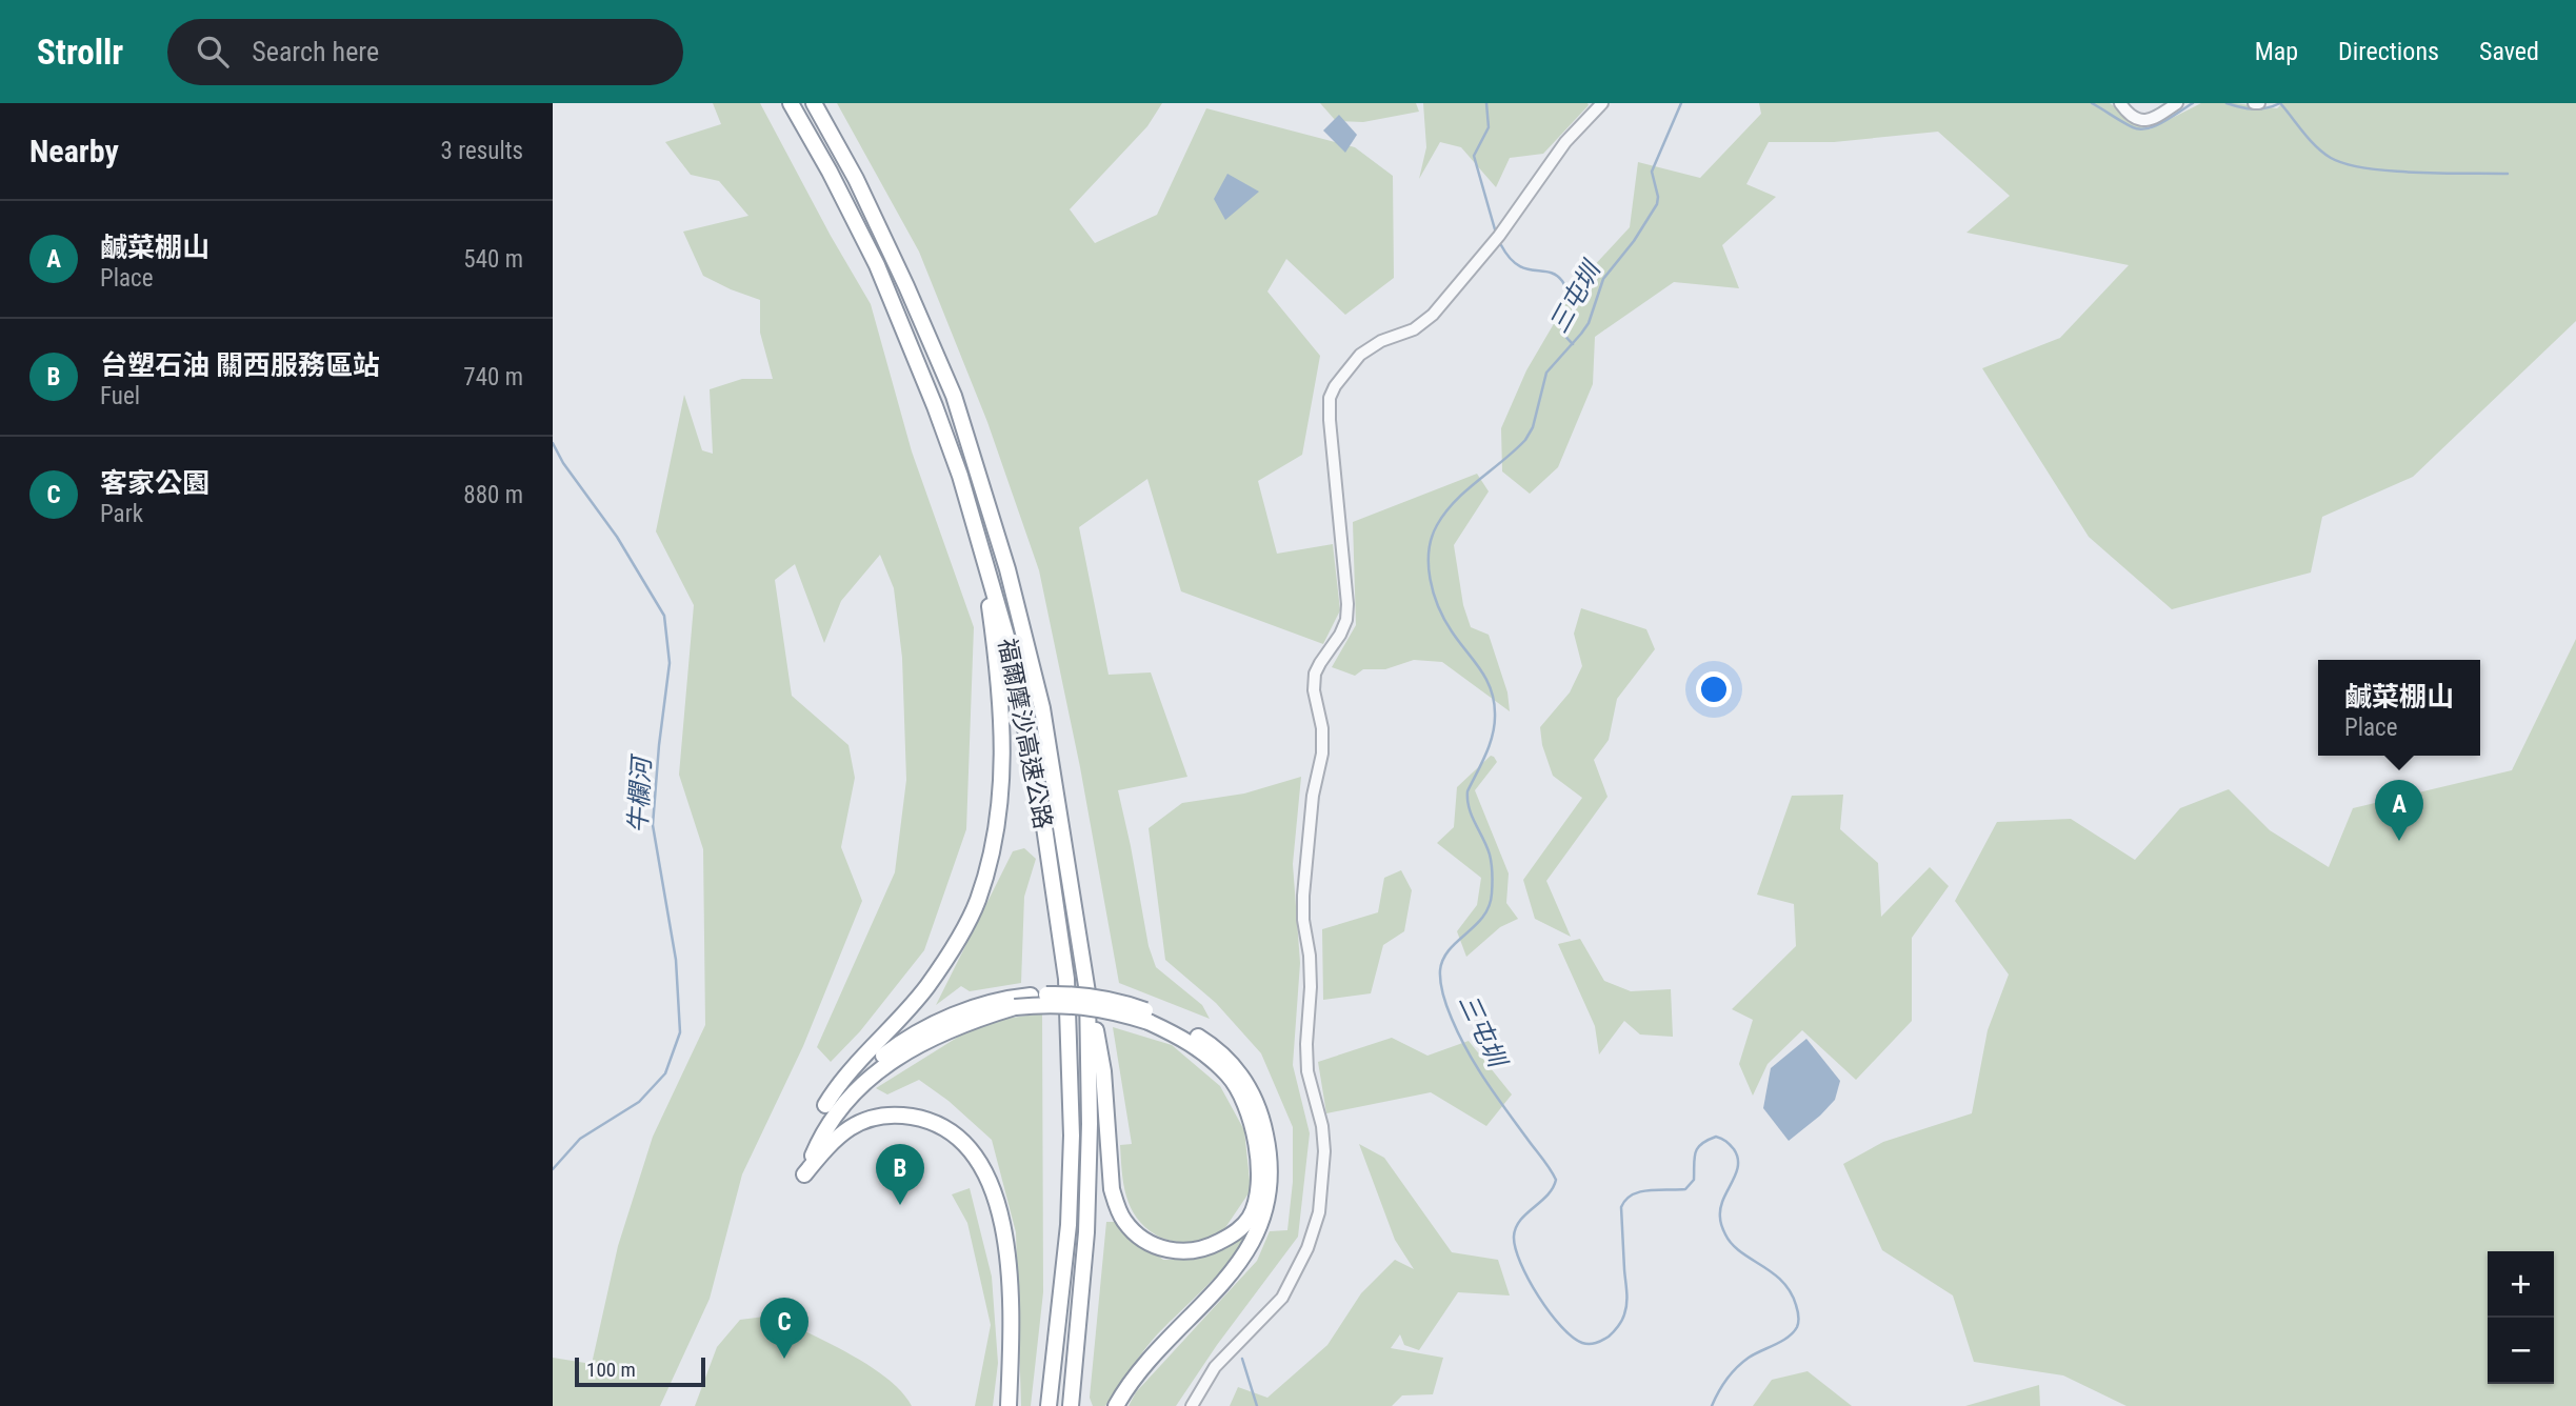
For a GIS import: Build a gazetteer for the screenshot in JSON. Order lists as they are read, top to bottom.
{
  "streets": {
    "highway": ["福爾摩沙高速公路"]
  },
  "water": ["三屯圳", "牛欄河"],
  "scale_bar": "100 m",
  "page": {
    "header": "Strollr",
    "search": "Search here",
    "nav": ["Map", "Directions", "Saved"],
    "heading": ["Nearby", "3 results"],
    "list": [
      {
        "mark": "A",
        "name": "鹹菜棚山",
        "note": "Place",
        "value": "540 m"
      },
      {
        "mark": "B",
        "name": "台塑石油 關西服務區站",
        "note": "Fuel",
        "value": "740 m"
      },
      {
        "mark": "C",
        "name": "客家公園",
        "note": "Park",
        "value": "880 m"
      }
    ],
    "popup": ["鹹菜棚山", "Place"],
    "pins": ["A", "B", "C"],
    "map_buttons": ["+", "−"],
    "scale": "100 m"
  }
}
